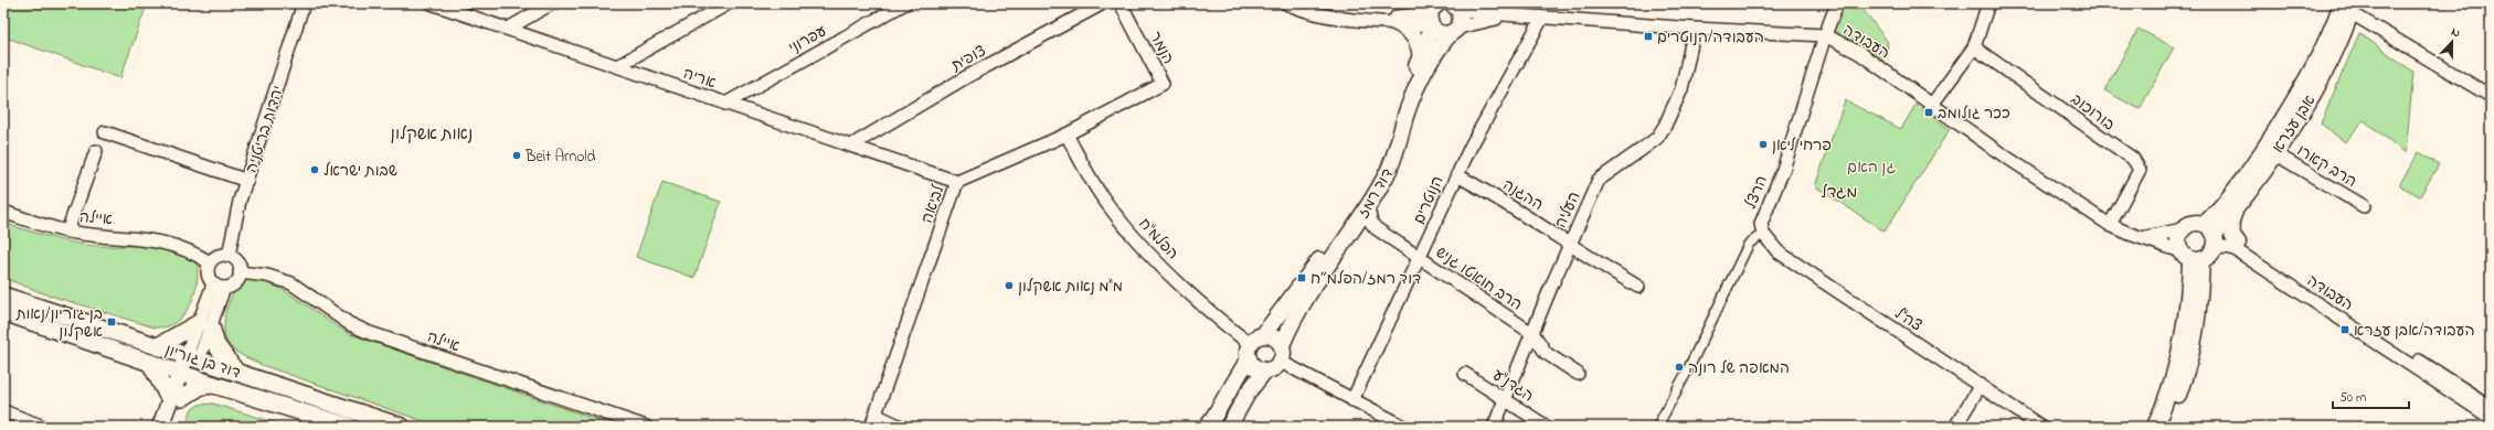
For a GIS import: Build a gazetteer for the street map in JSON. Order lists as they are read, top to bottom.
{
  "streets": {
    "main road": ["דוד בן גוריון"],
    "street": [
      "עפרוני",
      "העבודה",
      "הנמר",
      "צופית",
      "אריה",
      "בורוכוב",
      "אבן עזרא",
      "יהדות בריטניה",
      "הרב קארו",
      "הרצל",
      "דוד רמז",
      "ההגנה",
      "הנוטרים",
      "לביאה",
      "העליה",
      "איילה",
      "הפלמ\"ח",
      "הרב חואטו גניש",
      "צה\"ל",
      "הגדנ\"ע"
    ]
  },
  "crossings": [
    ["עפרוני", "אריה"],
    ["העבודה", "בורוכוב"],
    ["העבודה", "אבן עזרא"],
    ["העבודה", "הרצל"],
    ["העבודה", "דוד רמז"],
    ["העבודה", "הנוטרים"],
    ["העבודה", "העליה"],
    ["הנמר", "לביאה"],
    ["צופית", "אריה"],
    ["אריה", "לביאה"],
    ["אבן עזרא", "הרב קארו"],
    ["יהדות בריטניה", "איילה"],
    ["הרצל", "צה\"ל"],
    ["דוד רמז", "הפלמ\"ח"],
    ["דוד רמז", "הרב חואטו גניש"],
    ["ההגנה", "הנוטרים"],
    ["ההגנה", "העליה"],
    ["הנוטרים", "הרב חואטו גניש"],
    ["לביאה", "הפלמ\"ח"],
    ["העליה", "הרב חואטו גניש"],
    ["העליה", "הגדנ\"ע"]
  ],
  "districts": ["נאות אשקלון", "מגדל"],
  "parks": ["גן האם"],
  "places": {
    "transit": [
      "העבודה/הנוטרים",
      "ככר גולומב",
      "דוד רמז/הפלמ״ח",
      "בן גוריון/נאות אשקלון",
      "העבודה/אבן עזרא"
    ],
    "other": [
      "פרחי ליאן",
      "Beit Arnold",
      "שבות ישראל",
      "מ\"מ נאות אשקלון",
      "המאפה של רונה"
    ]
  },
  "scale_bar": "50 m",
  "north": "top"
}
